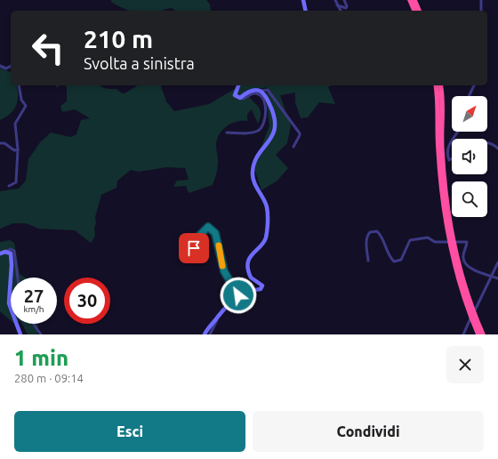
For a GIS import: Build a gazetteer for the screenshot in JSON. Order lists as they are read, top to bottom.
{
  "north": "top right",
  "page": {
    "turn": ["210 m", "Svolta a sinistra"],
    "speed": "27 km/h",
    "limit": "30",
    "heading": ["1 min", "280 m · 09:14"],
    "buttons": ["Esci", "Condividi"]
  }
}
